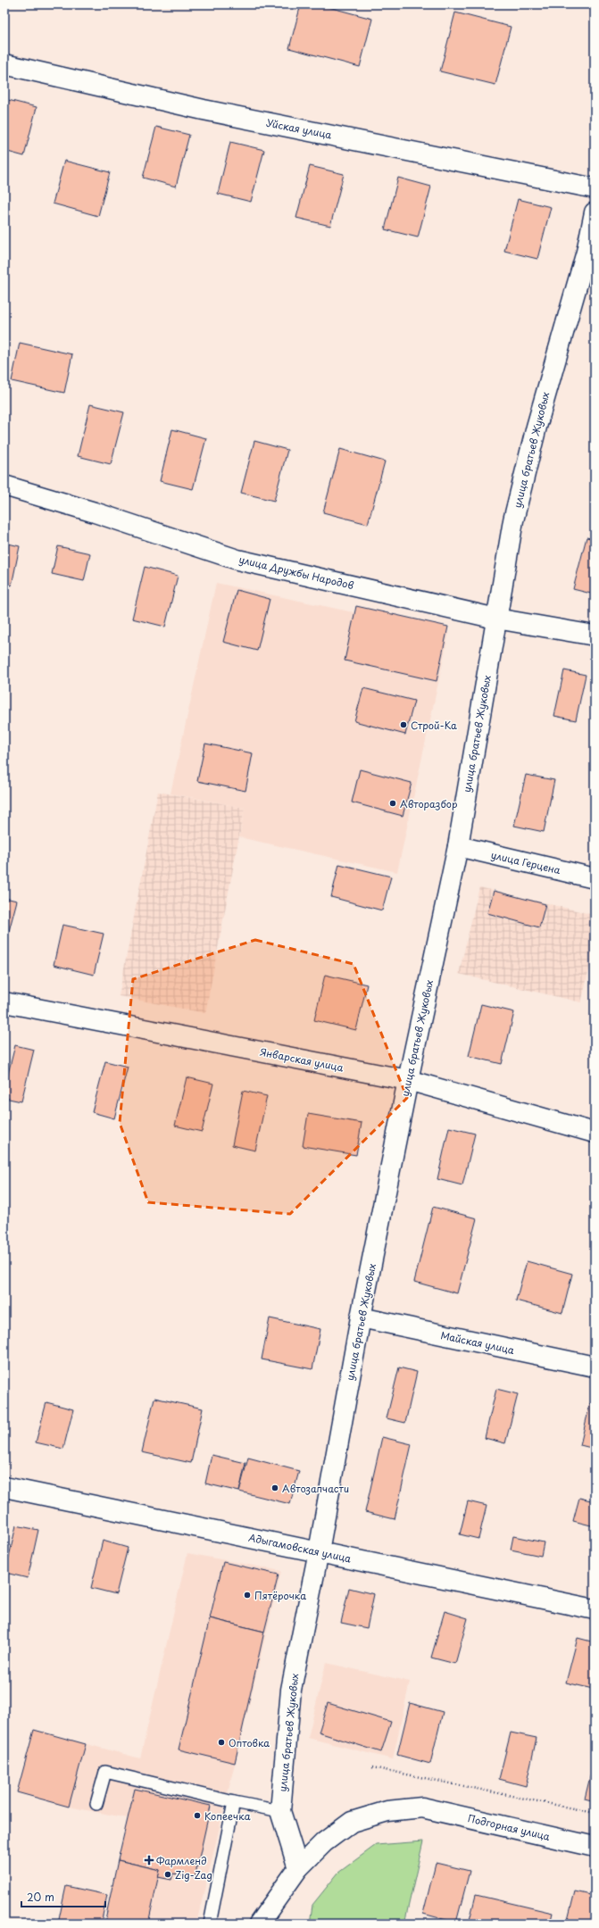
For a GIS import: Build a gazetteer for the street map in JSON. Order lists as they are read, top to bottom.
{
  "streets": {
    "street": [
      "Уйская улица",
      "улица братьев Жуковых",
      "улица Дружбы Народов",
      "улица Герцена",
      "Январская улица",
      "Майская улица",
      "Адыгамовская улица",
      "Подгорная улица"
    ]
  },
  "crossings": [
    ["улица братьев Жуковых", "улица Дружбы Народов"],
    ["улица братьев Жуковых", "улица Герцена"],
    ["улица братьев Жуковых", "Январская улица"],
    ["улица братьев Жуковых", "Майская улица"],
    ["улица братьев Жуковых", "Адыгамовская улица"],
    ["улица братьев Жуковых", "Подгорная улица"]
  ],
  "places": {
    "other": [
      "Строй-Ка",
      "Авторазбор",
      "Автозапчасти",
      "Пятёрочка",
      "Оптовка",
      "Копеечка",
      "Zig-Zag"
    ],
    "health": ["Фармленд"]
  },
  "scale_bar": "20 m"
}
